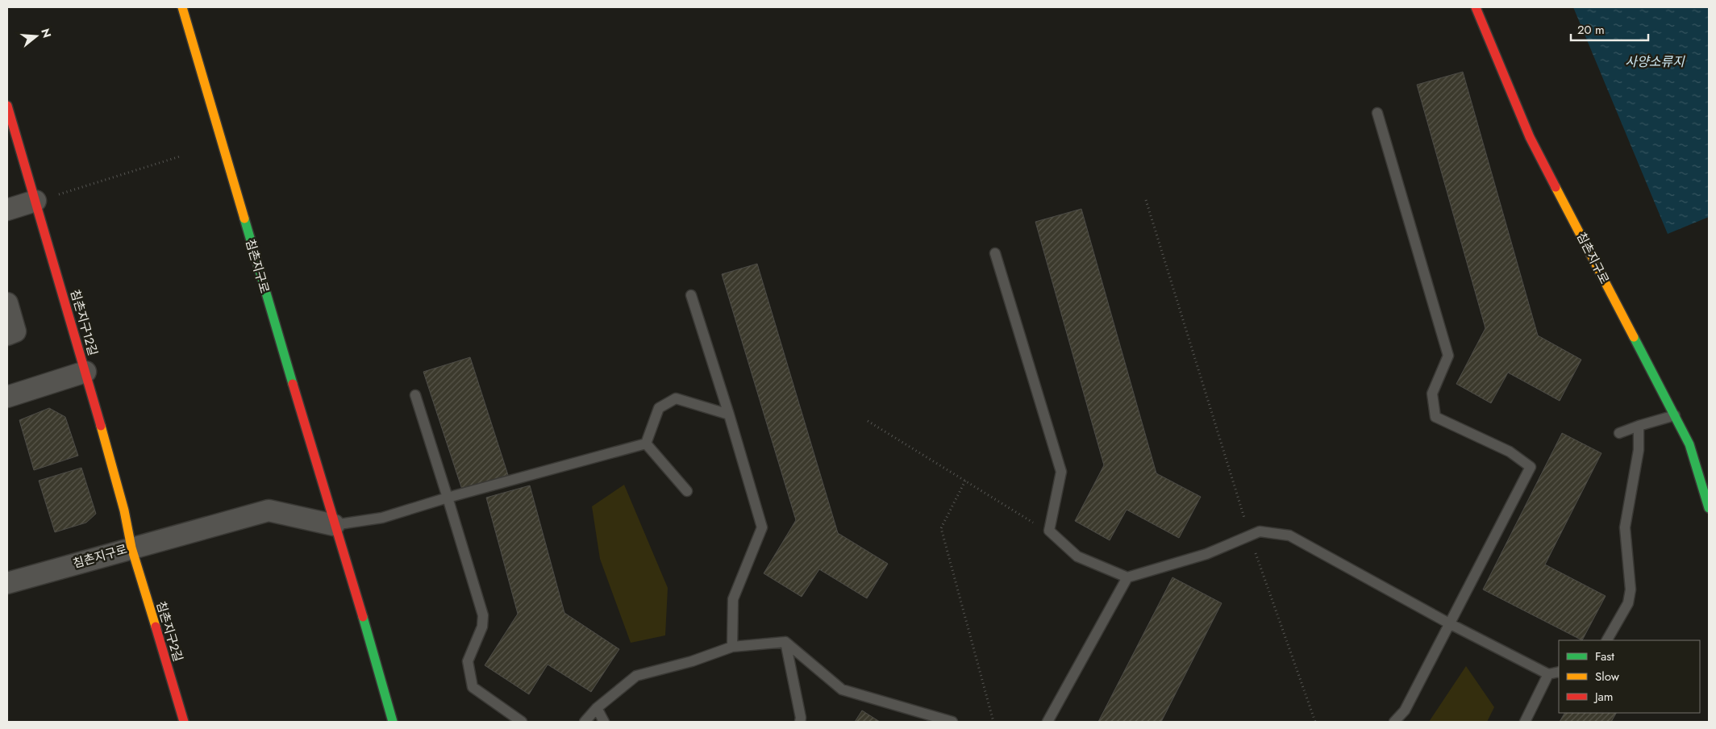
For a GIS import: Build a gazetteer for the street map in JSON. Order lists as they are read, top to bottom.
{
  "streets": {
    "street": ["침촌지구로", "침촌지구12길", "침촌지구2길"]
  },
  "crossings": [
    ["침촌지구로", "침촌지구12길"],
    ["침촌지구로", "침촌지구2길"],
    ["침촌지구12길", "침촌지구2길"]
  ],
  "water": ["사양소류지"],
  "legend": ["Fast", "Slow", "Jam"],
  "scale_bar": "20 m",
  "north": "right"
}
